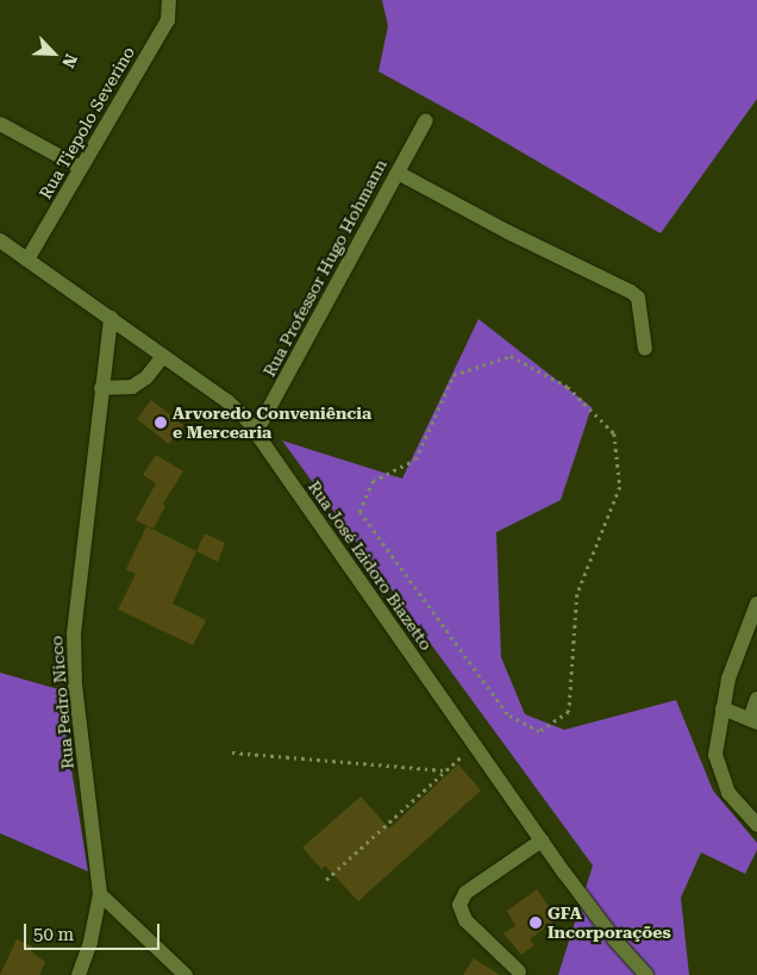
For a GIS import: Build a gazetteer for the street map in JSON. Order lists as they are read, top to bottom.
{
  "streets": {
    "street": [
      "Rua Tiepolo Severino",
      "Rua Professor Hugo Hohmann",
      "Rua José Izidoro Biazetto",
      "Rua Pedro Nicco"
    ]
  },
  "crossings": [
    ["Rua Tiepolo Severino", "Rua José Izidoro Biazetto"],
    ["Rua Professor Hugo Hohmann", "Rua José Izidoro Biazetto"],
    ["Rua José Izidoro Biazetto", "Rua Pedro Nicco"]
  ],
  "places": ["Arvoredo Conveniência e Mercearia", "GFA Incorporações"],
  "scale_bar": "50 m",
  "north": "bottom right"
}
